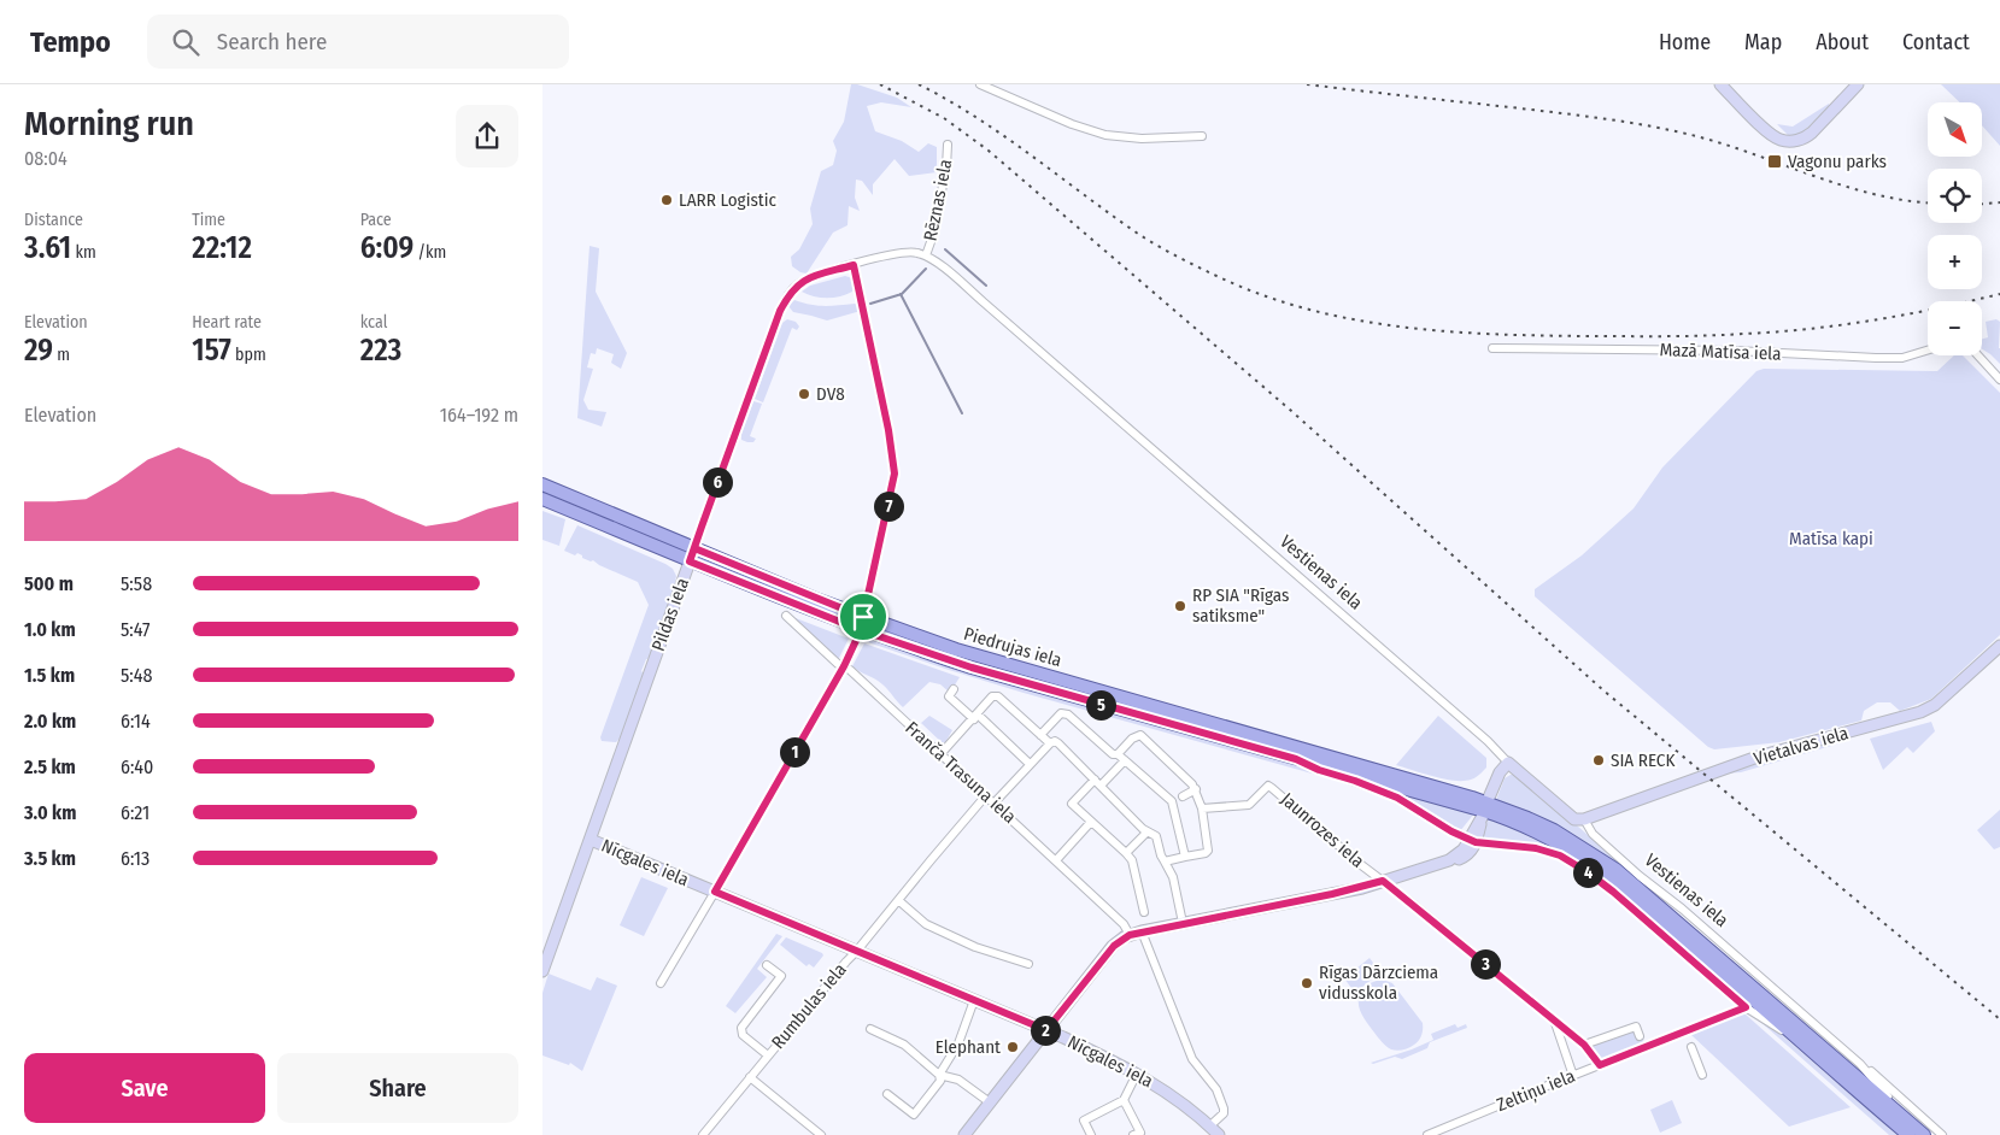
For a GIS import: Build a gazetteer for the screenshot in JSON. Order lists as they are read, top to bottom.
{
  "streets": {
    "main road": ["Vestienas iela", "Piedrujas iela"],
    "street": [
      "Rēznas iela",
      "Mazā Matīsa iela",
      "Pildas iela",
      "Vietalvas iela",
      "Franča Trasuna iela",
      "Jaunrozes iela",
      "Nīcgales iela",
      "Rumbulas iela",
      "Zeltiņu iela"
    ]
  },
  "crossings": [
    ["Rēznas iela", "Vestienas iela"],
    ["Vestienas iela", "Piedrujas iela"],
    ["Vestienas iela", "Vietalvas iela"],
    ["Pildas iela", "Piedrujas iela"],
    ["Pildas iela", "Nīcgales iela"],
    ["Franča Trasuna iela", "Rumbulas iela"],
    ["Jaunrozes iela", "Zeltiņu iela"],
    ["Nīcgales iela", "Rumbulas iela"]
  ],
  "parks": ["Matīsa kapi"],
  "places": {
    "transit": ["Vagonu parks"],
    "other": [
      "LARR Logistic",
      "DV8",
      "RP SIA \"Rīgas satiksme\"",
      "SIA RECK",
      "Rīgas Dārzciema vidusskola",
      "Elephant"
    ]
  },
  "north": "bottom right",
  "page": {
    "header": "Tempo",
    "search": "Search here",
    "nav": [
      "Home",
      "Map",
      "About",
      "Contact"
    ],
    "heading": ["Morning run", "08:04"],
    "map_buttons": ["+", "−"],
    "stats": [
      ["Distance", "3.61 km"],
      ["Time", "22:12"],
      ["Pace", "6:09 /km"],
      ["Elevation", "29 m"],
      ["Heart rate", "157 bpm"],
      ["kcal", "223"]
    ],
    "chart": ["Elevation", "164–192 m"],
    "pins": [
      "6",
      "7",
      "5",
      "1",
      "4",
      "3",
      "2"
    ],
    "list": [
      {
        "name": "500 m",
        "note": "5:58"
      },
      {
        "name": "1.0 km",
        "note": "5:47"
      },
      {
        "name": "1.5 km",
        "note": "5:48"
      },
      {
        "name": "2.0 km",
        "note": "6:14"
      },
      {
        "name": "2.5 km",
        "note": "6:40"
      },
      {
        "name": "3.0 km",
        "note": "6:21"
      },
      {
        "name": "3.5 km",
        "note": "6:13"
      }
    ],
    "buttons": ["Save", "Share"]
  }
}
